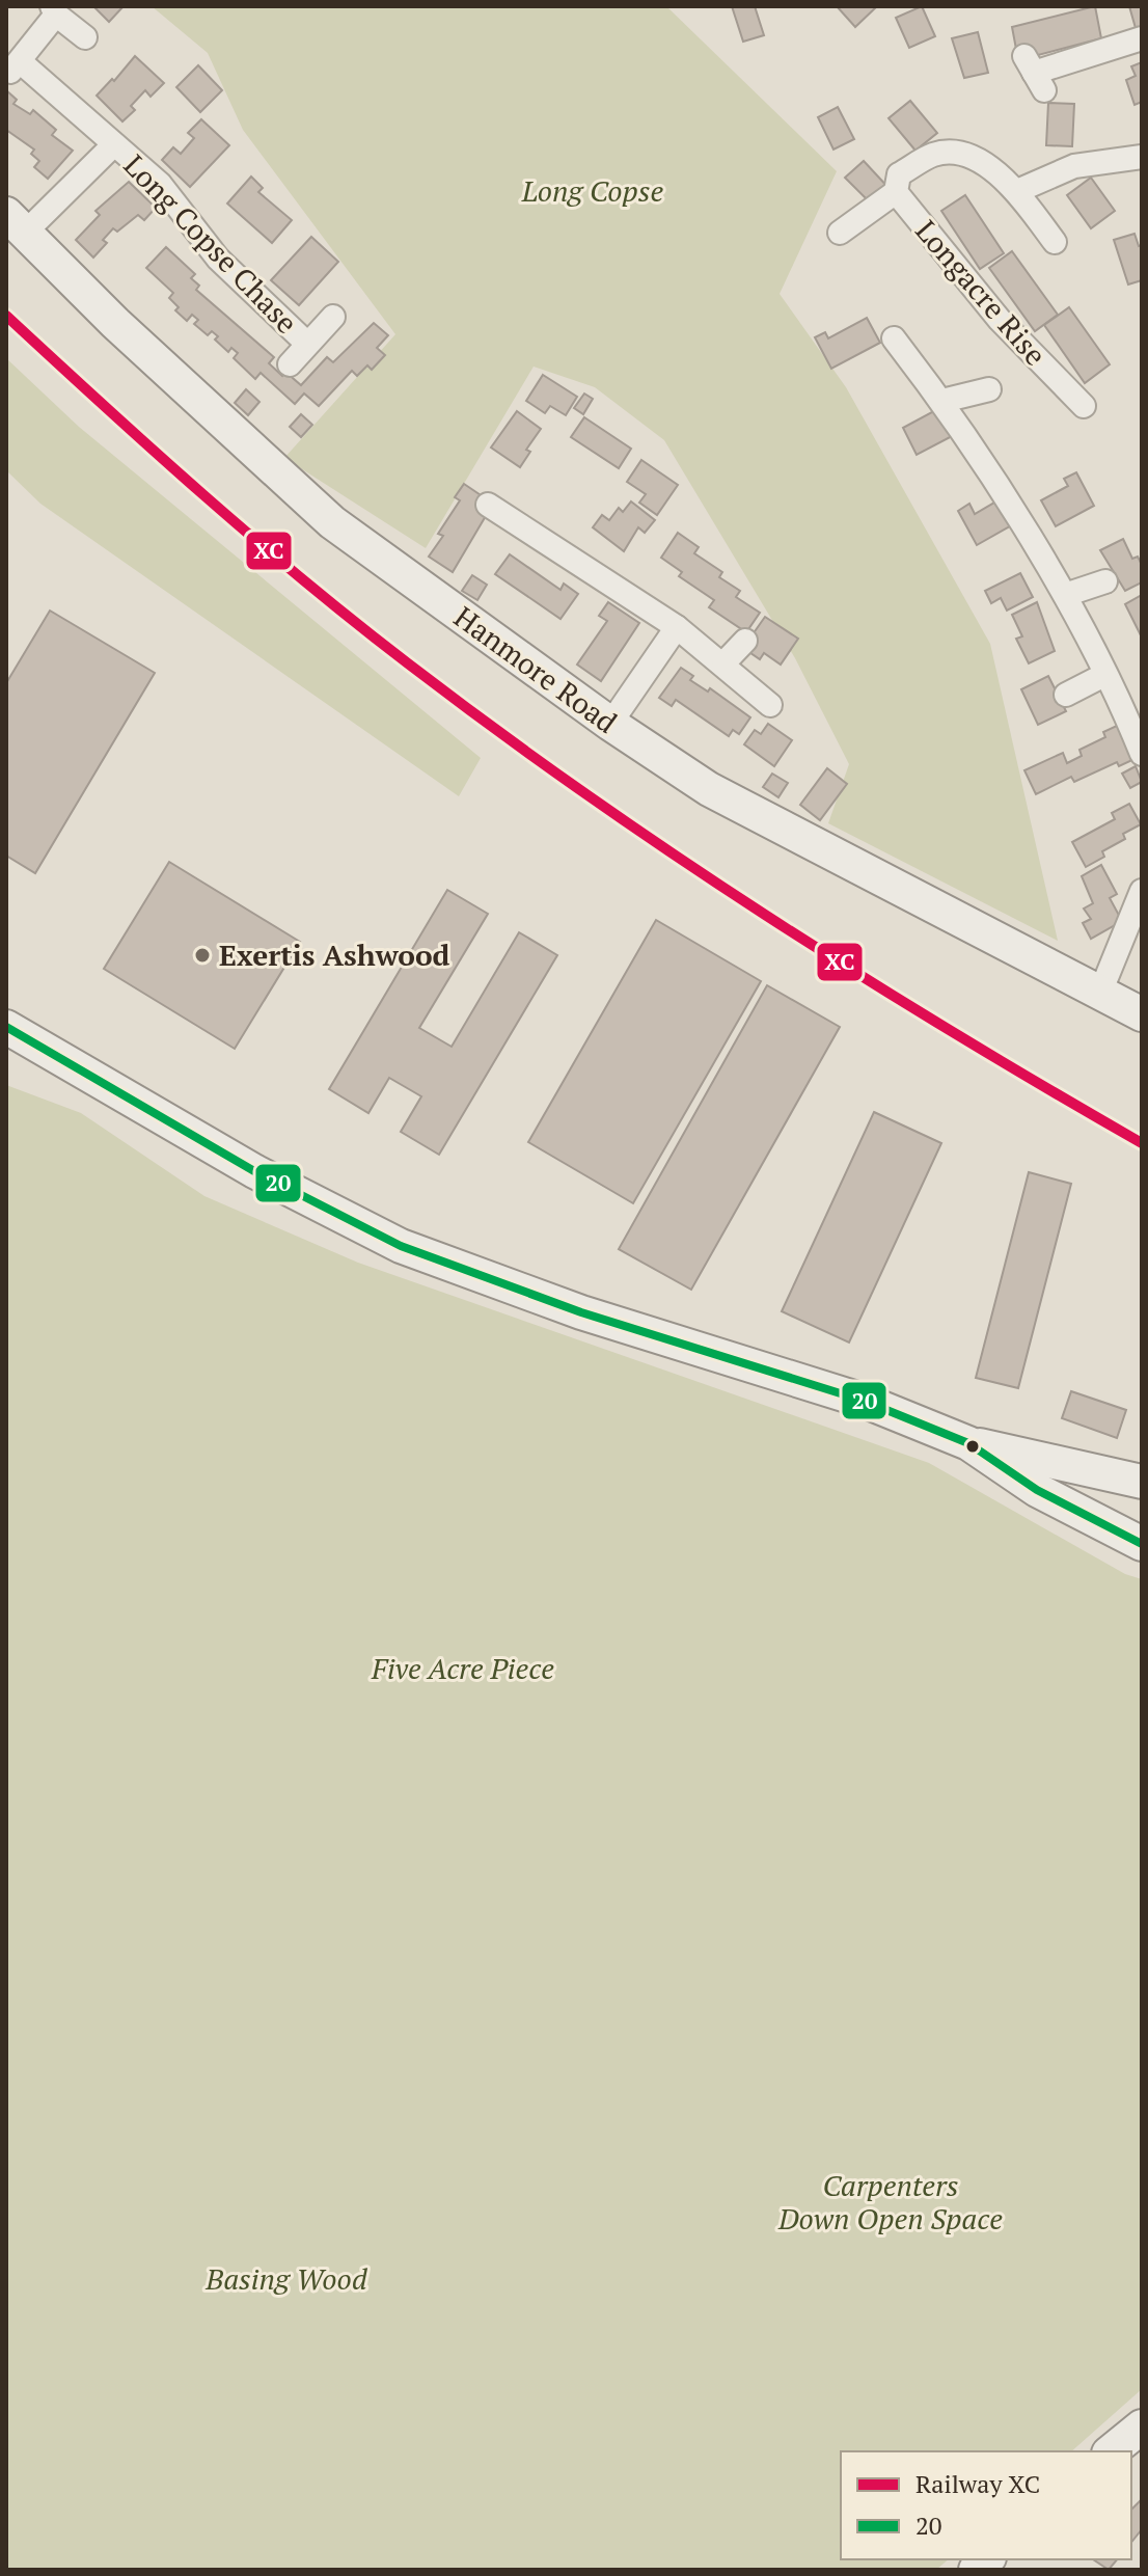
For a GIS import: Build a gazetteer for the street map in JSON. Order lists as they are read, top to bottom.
{
  "streets": {
    "street": ["Long Copse Chase", "Longacre Rise", "Hanmore Road"]
  },
  "crossings": [
    ["Long Copse Chase", "Hanmore Road"]
  ],
  "parks": [
    "Long Copse",
    "Five Acre Piece",
    "Carpenters Down Open Space",
    "Basing Wood"
  ],
  "places": ["Exertis Ashwood"],
  "lines": ["rail line XC", "transit line 20"],
  "legend": ["Railway XC", "20"]
}
